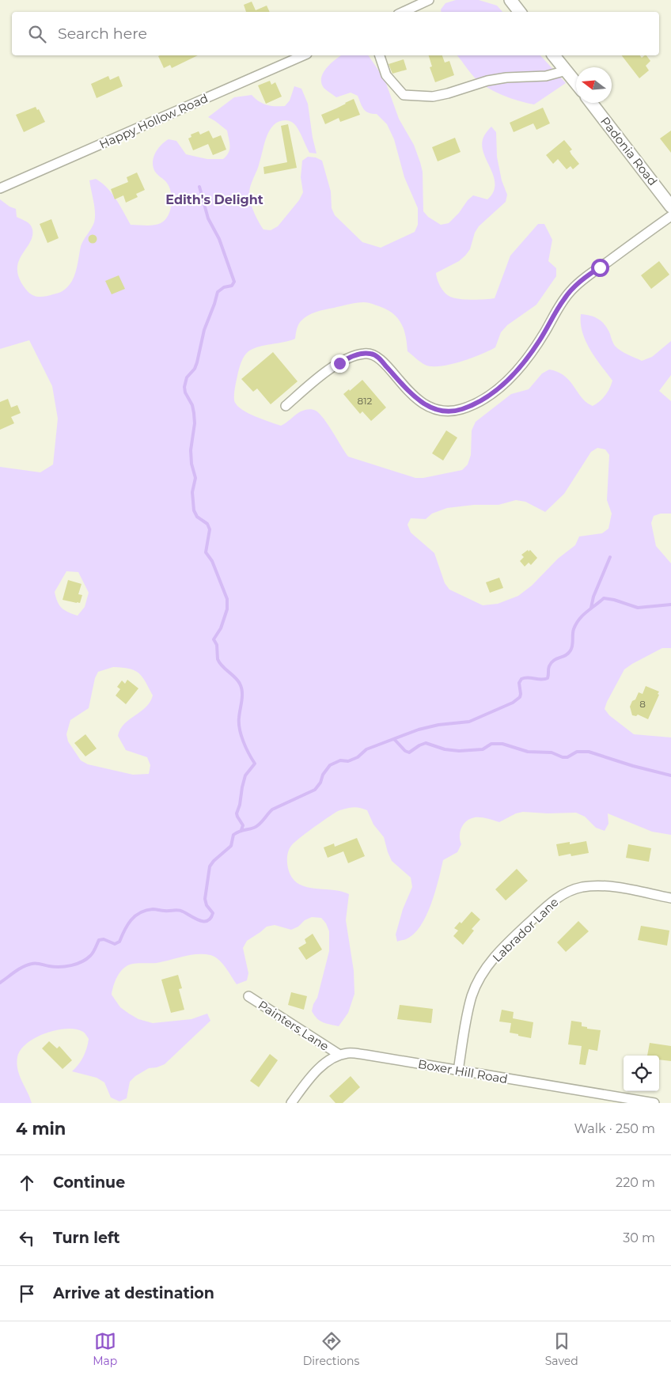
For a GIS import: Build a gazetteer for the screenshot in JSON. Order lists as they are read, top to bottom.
{
  "streets": {
    "main road": ["Padonia Road"],
    "street": [
      "Happy Hollow Road",
      "Labrador Lane",
      "Painters Lane",
      "Boxer Hill Road"
    ]
  },
  "crossings": [
    ["Labrador Lane", "Boxer Hill Road"],
    ["Painters Lane", "Boxer Hill Road"]
  ],
  "districts": ["Edith's Delight"],
  "house_numbers": ["812", "8"],
  "north": "left",
  "page": {
    "search": "Search here",
    "heading": ["4 min", "Walk · 250 m"],
    "list": [
      ["Continue", "220 m"],
      ["Turn left", "30 m"],
      "Arrive at destination"
    ],
    "nav": ["Map", "Directions", "Saved"]
  }
}
